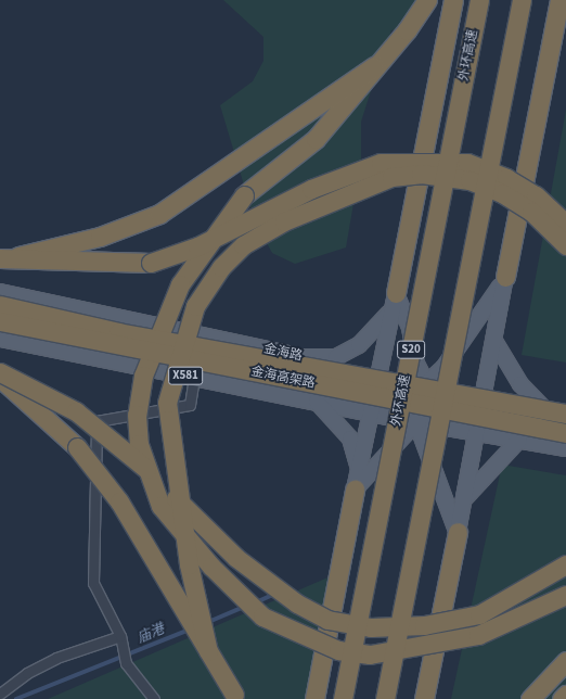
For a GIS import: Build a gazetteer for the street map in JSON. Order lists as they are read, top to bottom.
{
  "streets": {
    "highway": ["外环高速", "S20", "金海高架路"],
    "main road": ["金海路", "X581"]
  },
  "water": ["庙港"]
}
